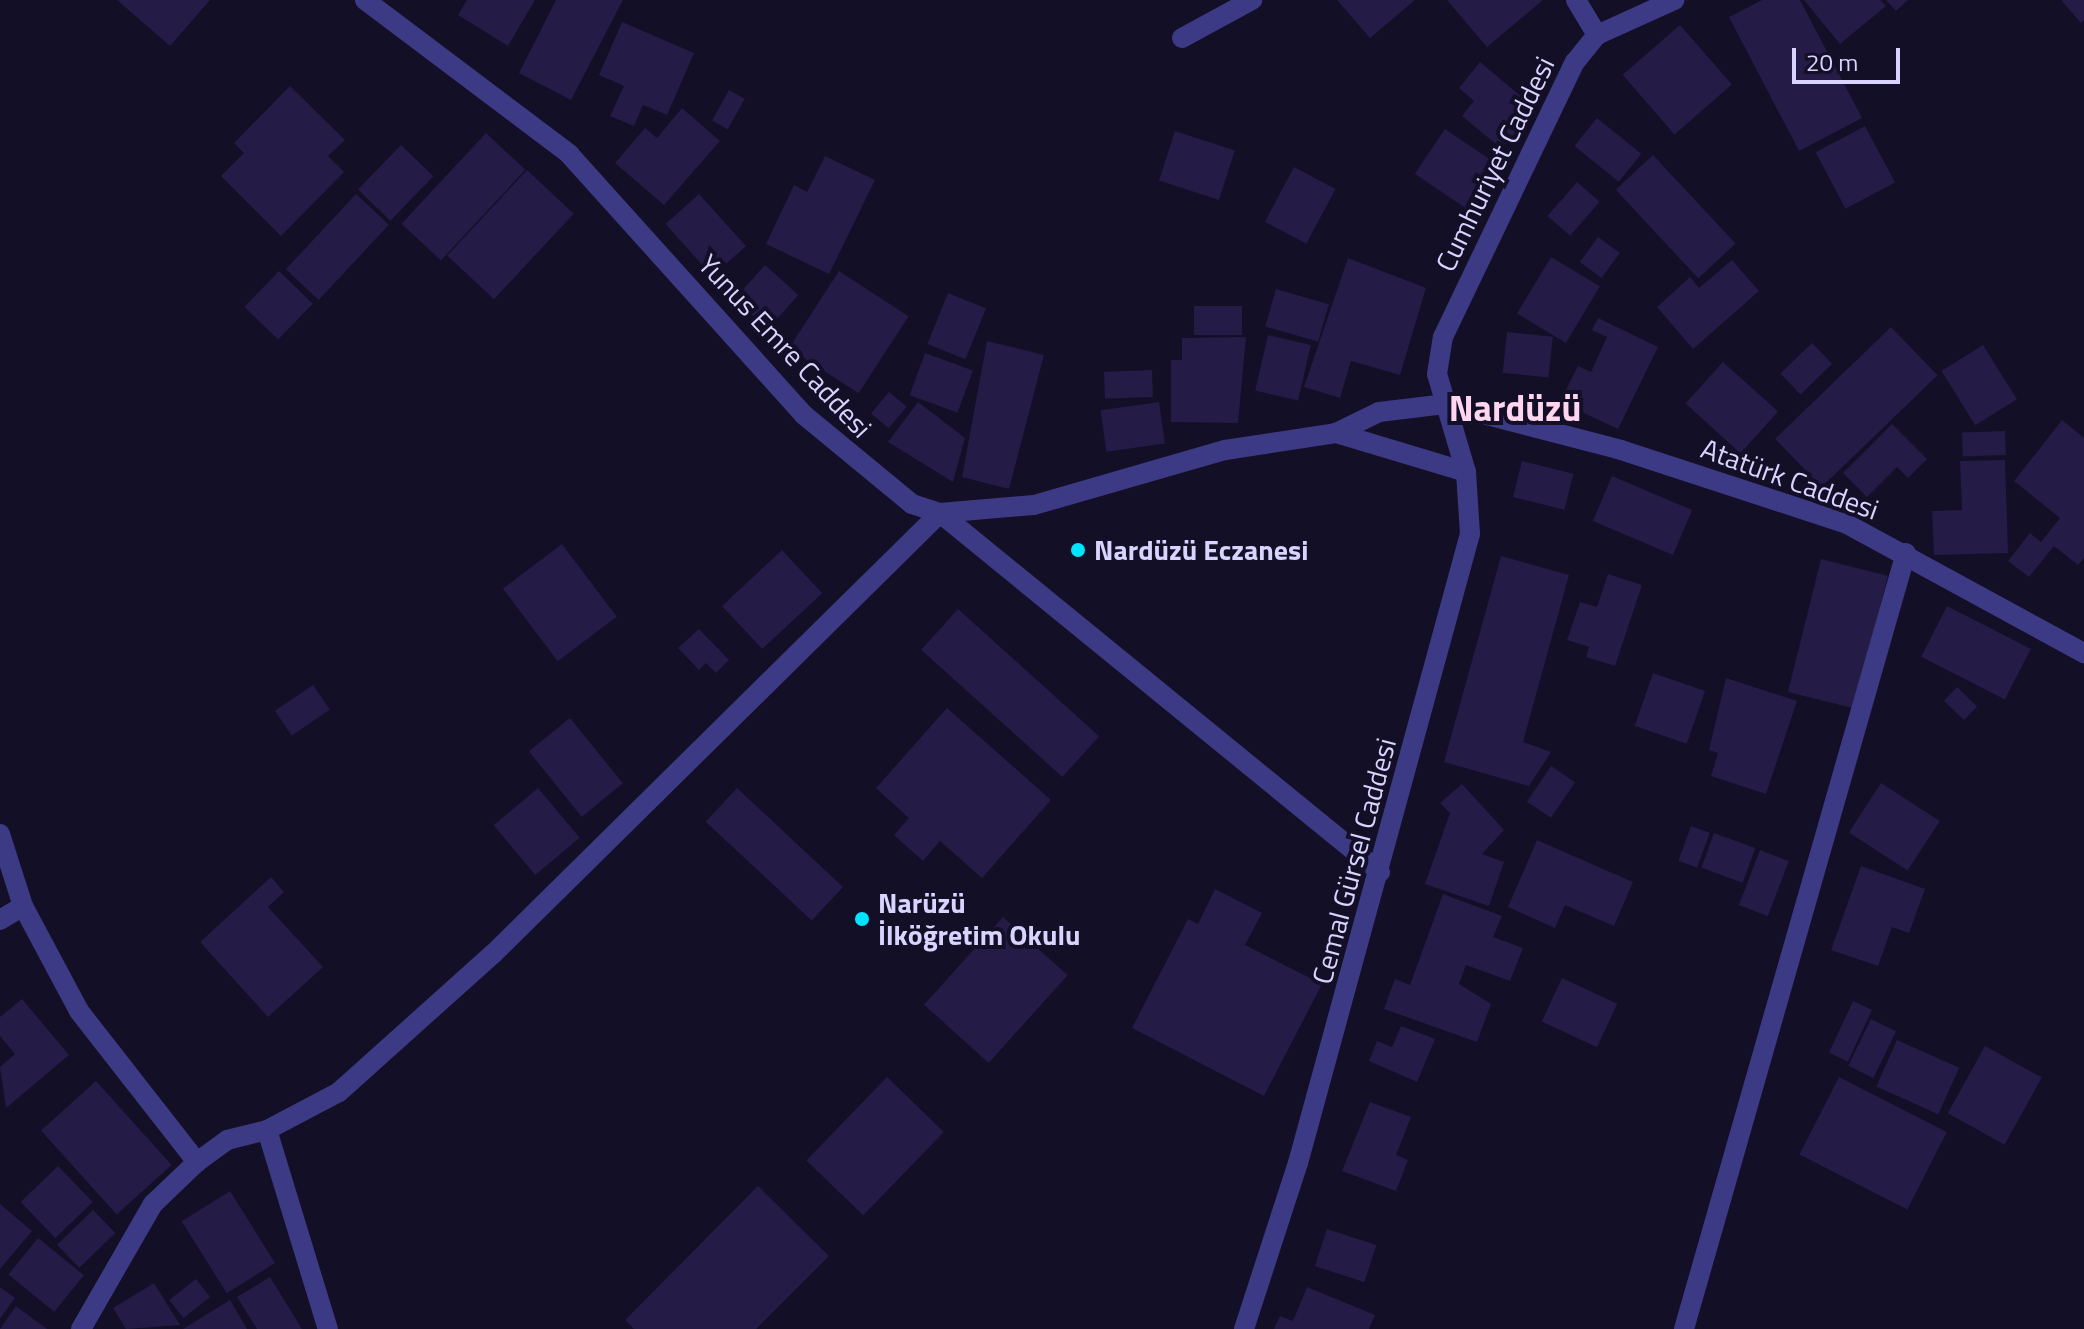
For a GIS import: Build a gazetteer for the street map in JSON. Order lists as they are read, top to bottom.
{
  "streets": {
    "street": [
      "Cumhuriyet Caddesi",
      "Yunus Emre Caddesi",
      "Atatürk Caddesi",
      "Cemal Gürsel Caddesi"
    ]
  },
  "crossings": [
    ["Cumhuriyet Caddesi", "Atatürk Caddesi"],
    ["Cumhuriyet Caddesi", "Cemal Gürsel Caddesi"],
    ["Atatürk Caddesi", "Cemal Gürsel Caddesi"]
  ],
  "districts": ["Nardüzü"],
  "places": ["Nardüzü Eczanesi", "Narüzü İlköğretim Okulu"],
  "scale_bar": "20 m"
}
